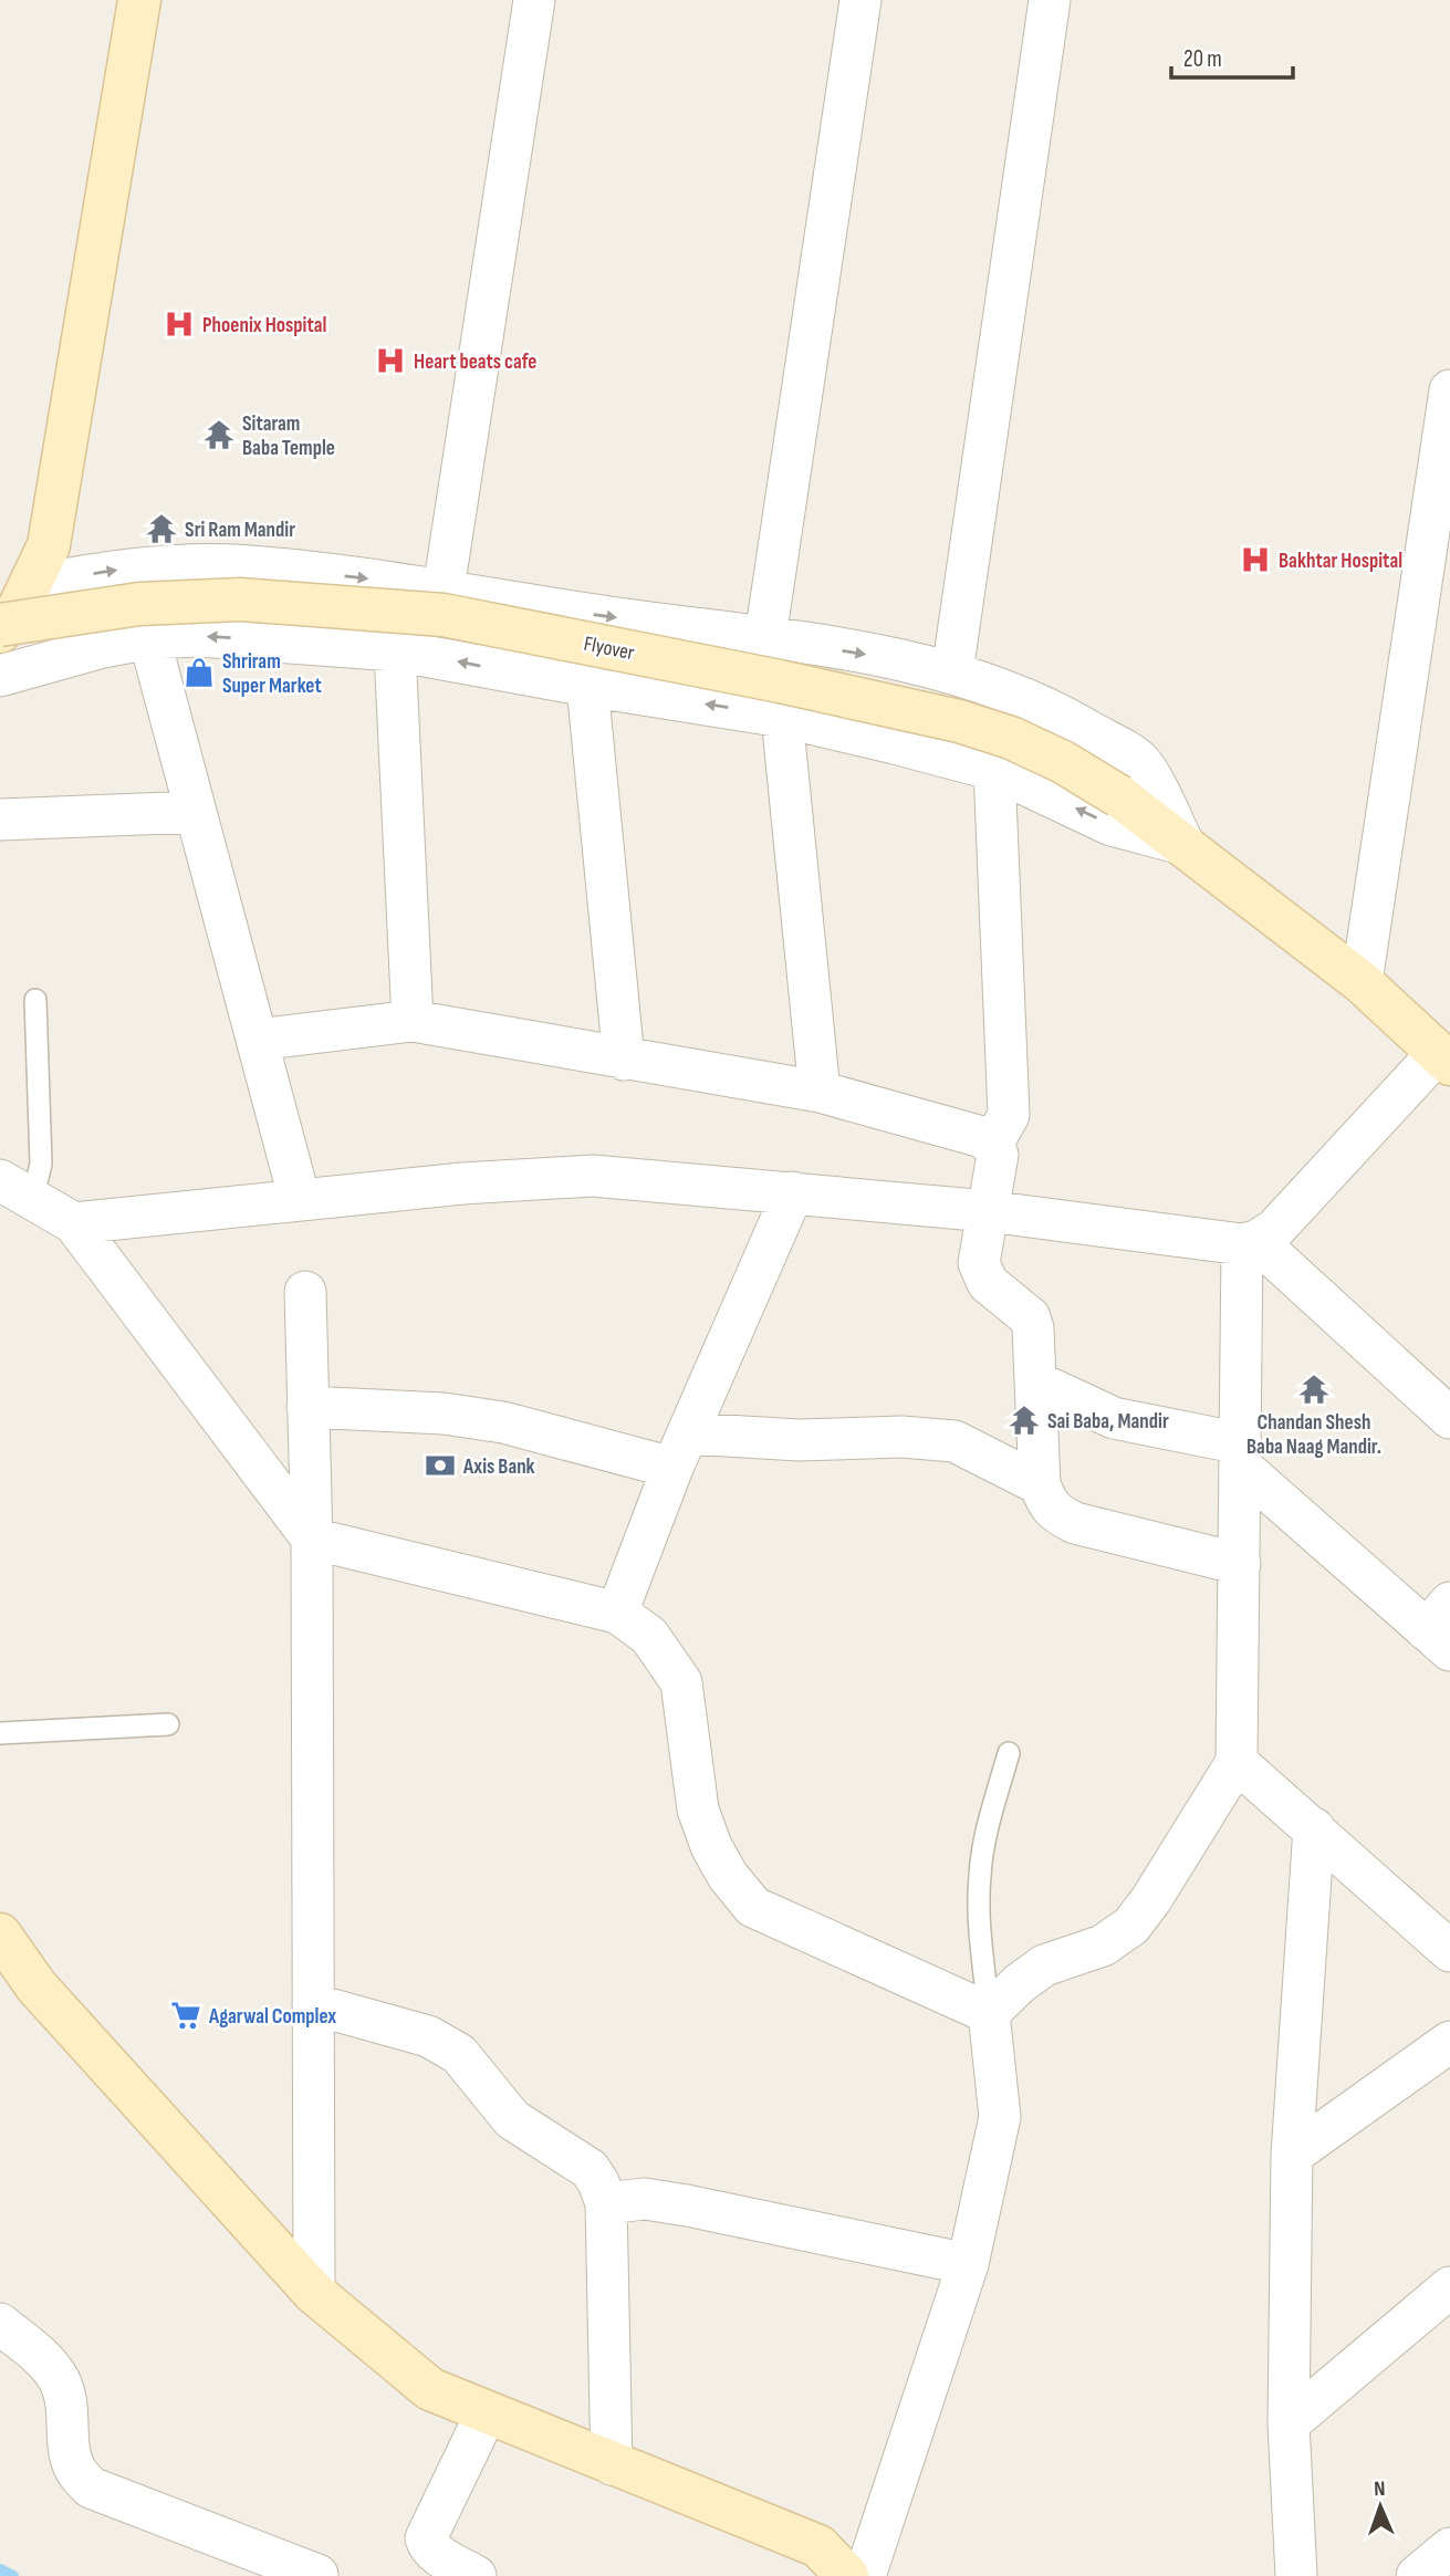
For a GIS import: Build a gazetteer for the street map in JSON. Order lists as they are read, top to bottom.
{
  "streets": {
    "street": ["Flyover"]
  },
  "places": {
    "hospital": ["Phoenix Hospital", "Heart beats cafe", "Bakhtar Hospital"],
    "temple": [
      "Sitaram Baba Temple",
      "Sri Ram Mandir",
      "Chandan Shesh Baba Naag Mandir.",
      "Sai Baba, Mandir"
    ],
    "shop": ["Shriram Super Market"],
    "bank": ["Axis Bank"],
    "supermarket": ["Agarwal Complex"]
  },
  "scale_bar": "20 m",
  "north": "top"
}
